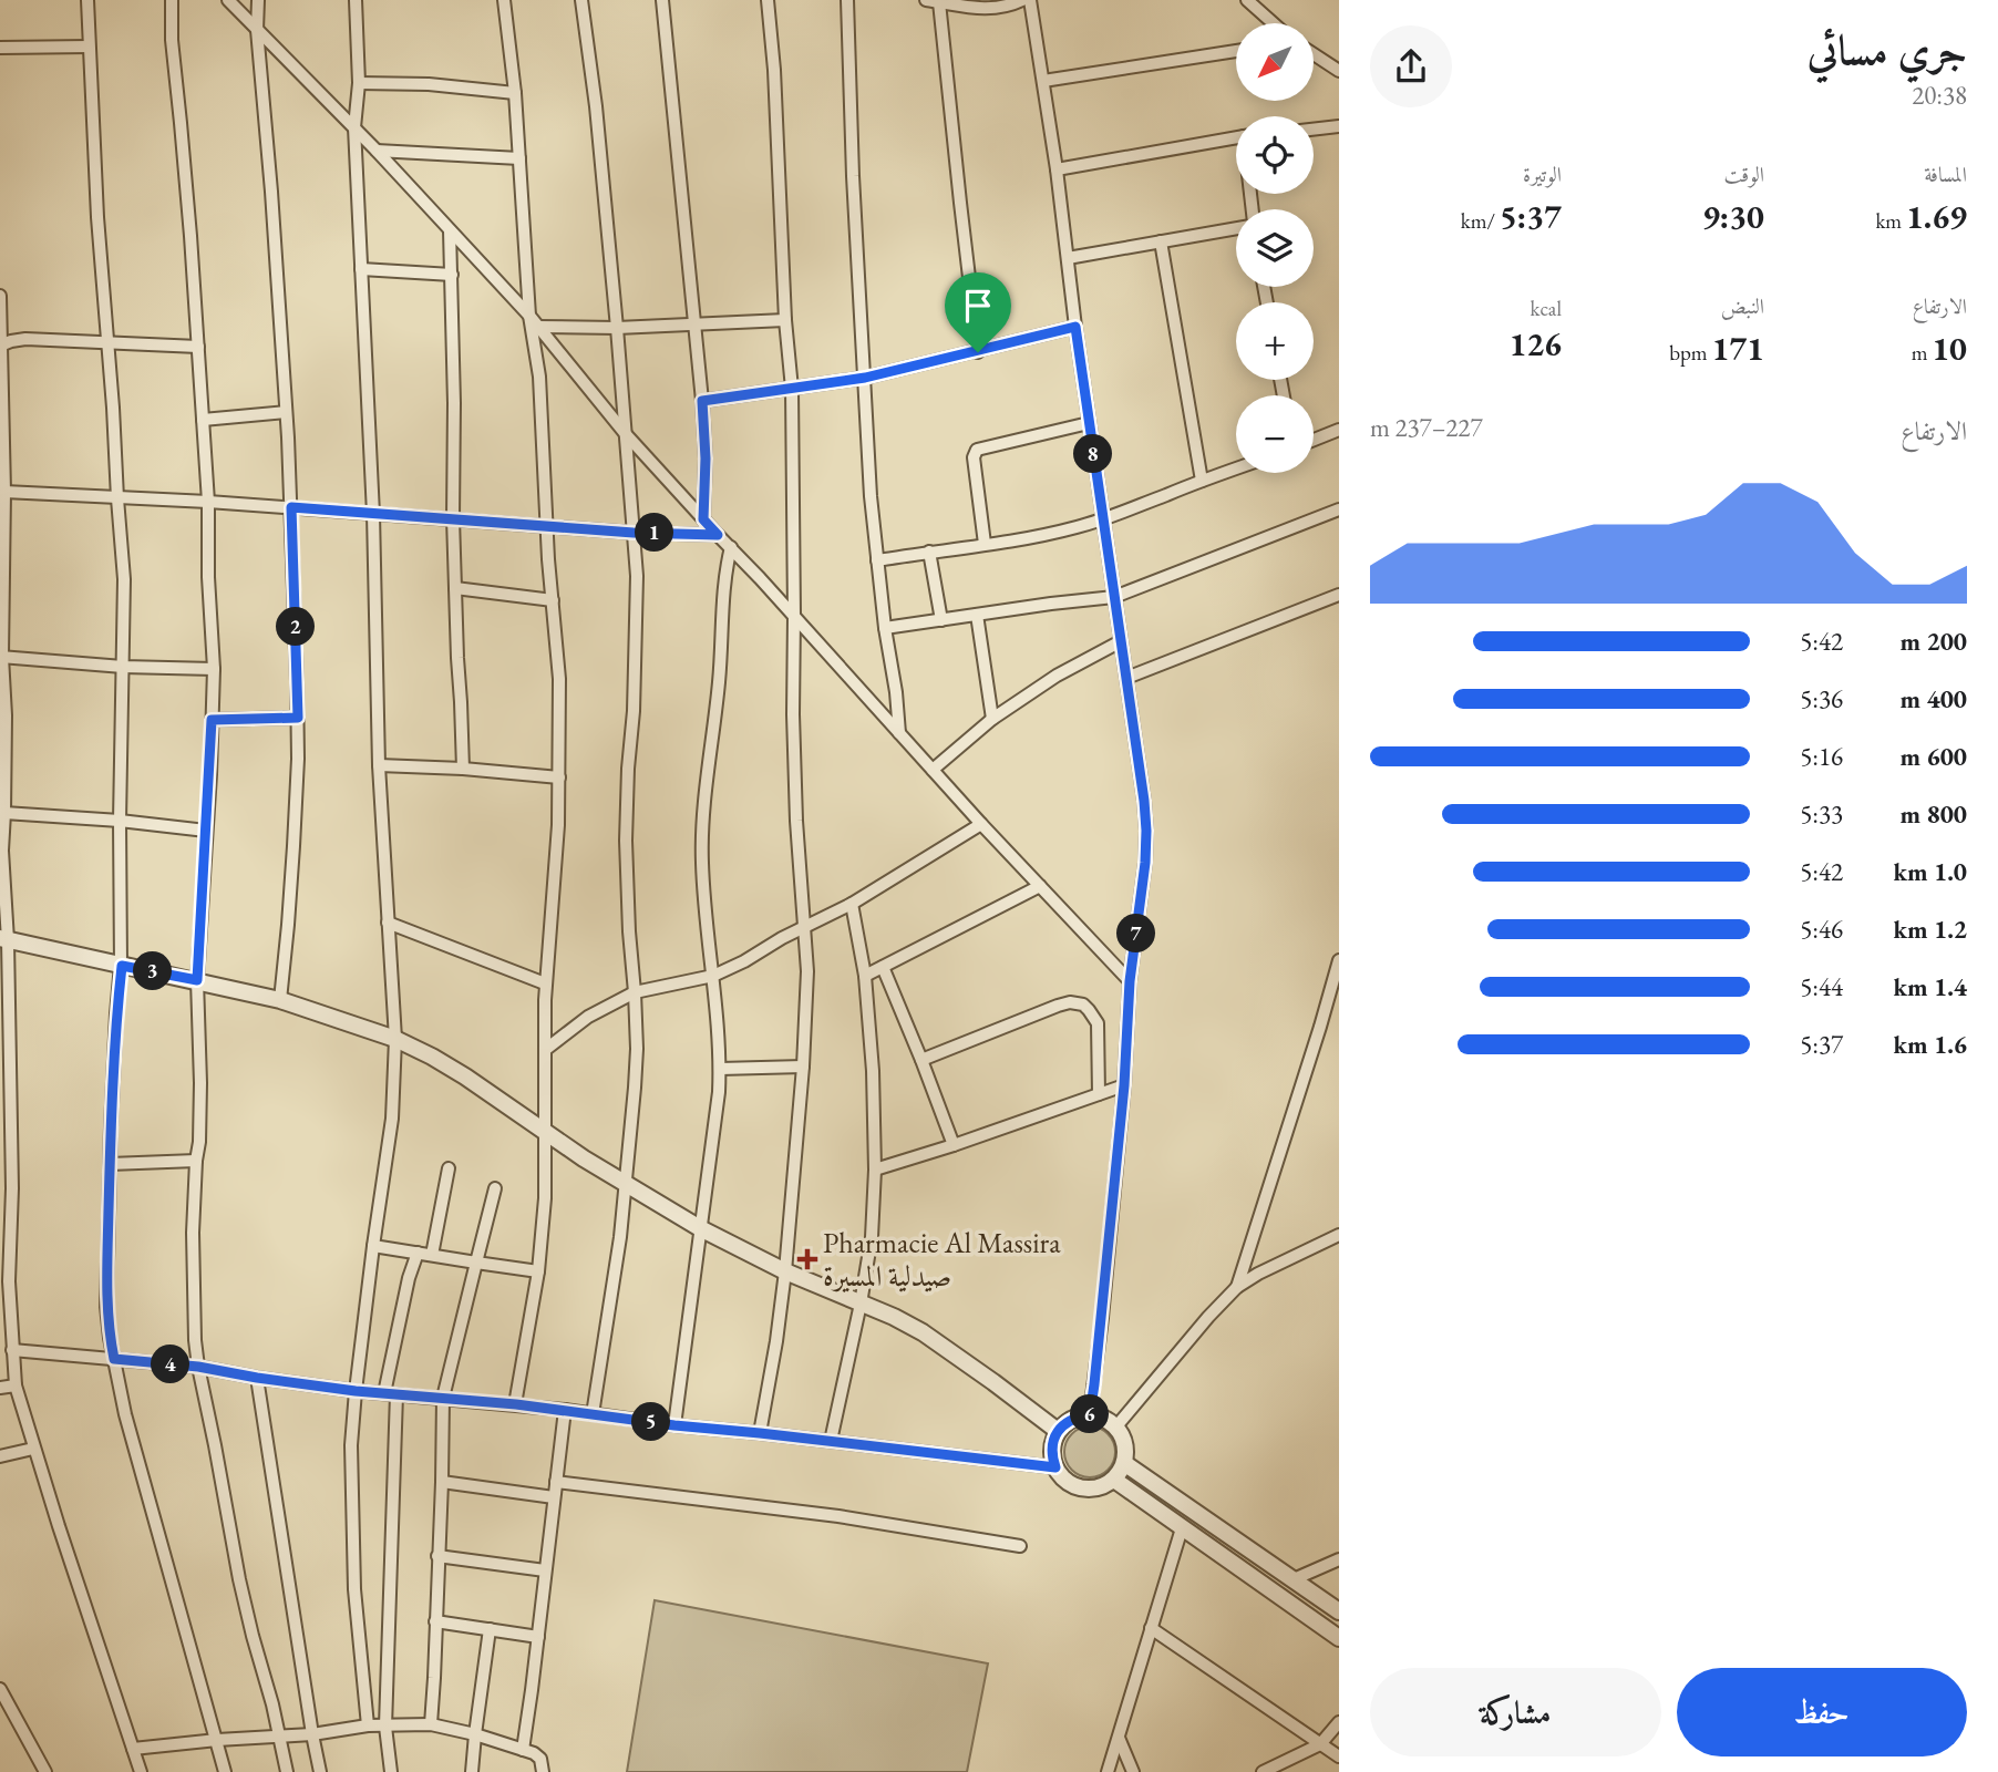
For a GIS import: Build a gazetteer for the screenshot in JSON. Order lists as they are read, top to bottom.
{
  "places": {
    "health": ["Pharmacie Al Massira صيدلية المسيرة"]
  },
  "north": "bottom left",
  "page": {
    "heading": ["جري مسائي", "20:38"],
    "map_buttons": ["+", "−"],
    "stats": [
      ["المسافة", "1.69 km"],
      ["الوقت", "9:30"],
      ["الوتيرة", "5:37 /km"],
      ["الارتفاع", "10 m"],
      ["النبض", "171 bpm"],
      ["kcal", "126"]
    ],
    "chart": ["الارتفاع", "227–237 m"],
    "pins": [
      "8",
      "1",
      "2",
      "7",
      "3",
      "4",
      "6",
      "5"
    ],
    "list": [
      {
        "name": "200 m",
        "note": "5:42"
      },
      {
        "name": "400 m",
        "note": "5:36"
      },
      {
        "name": "600 m",
        "note": "5:16"
      },
      {
        "name": "800 m",
        "note": "5:33"
      },
      {
        "name": "1.0 km",
        "note": "5:42"
      },
      {
        "name": "1.2 km",
        "note": "5:46"
      },
      {
        "name": "1.4 km",
        "note": "5:44"
      },
      {
        "name": "1.6 km",
        "note": "5:37"
      }
    ],
    "buttons": ["حفظ", "مشاركة"]
  }
}
